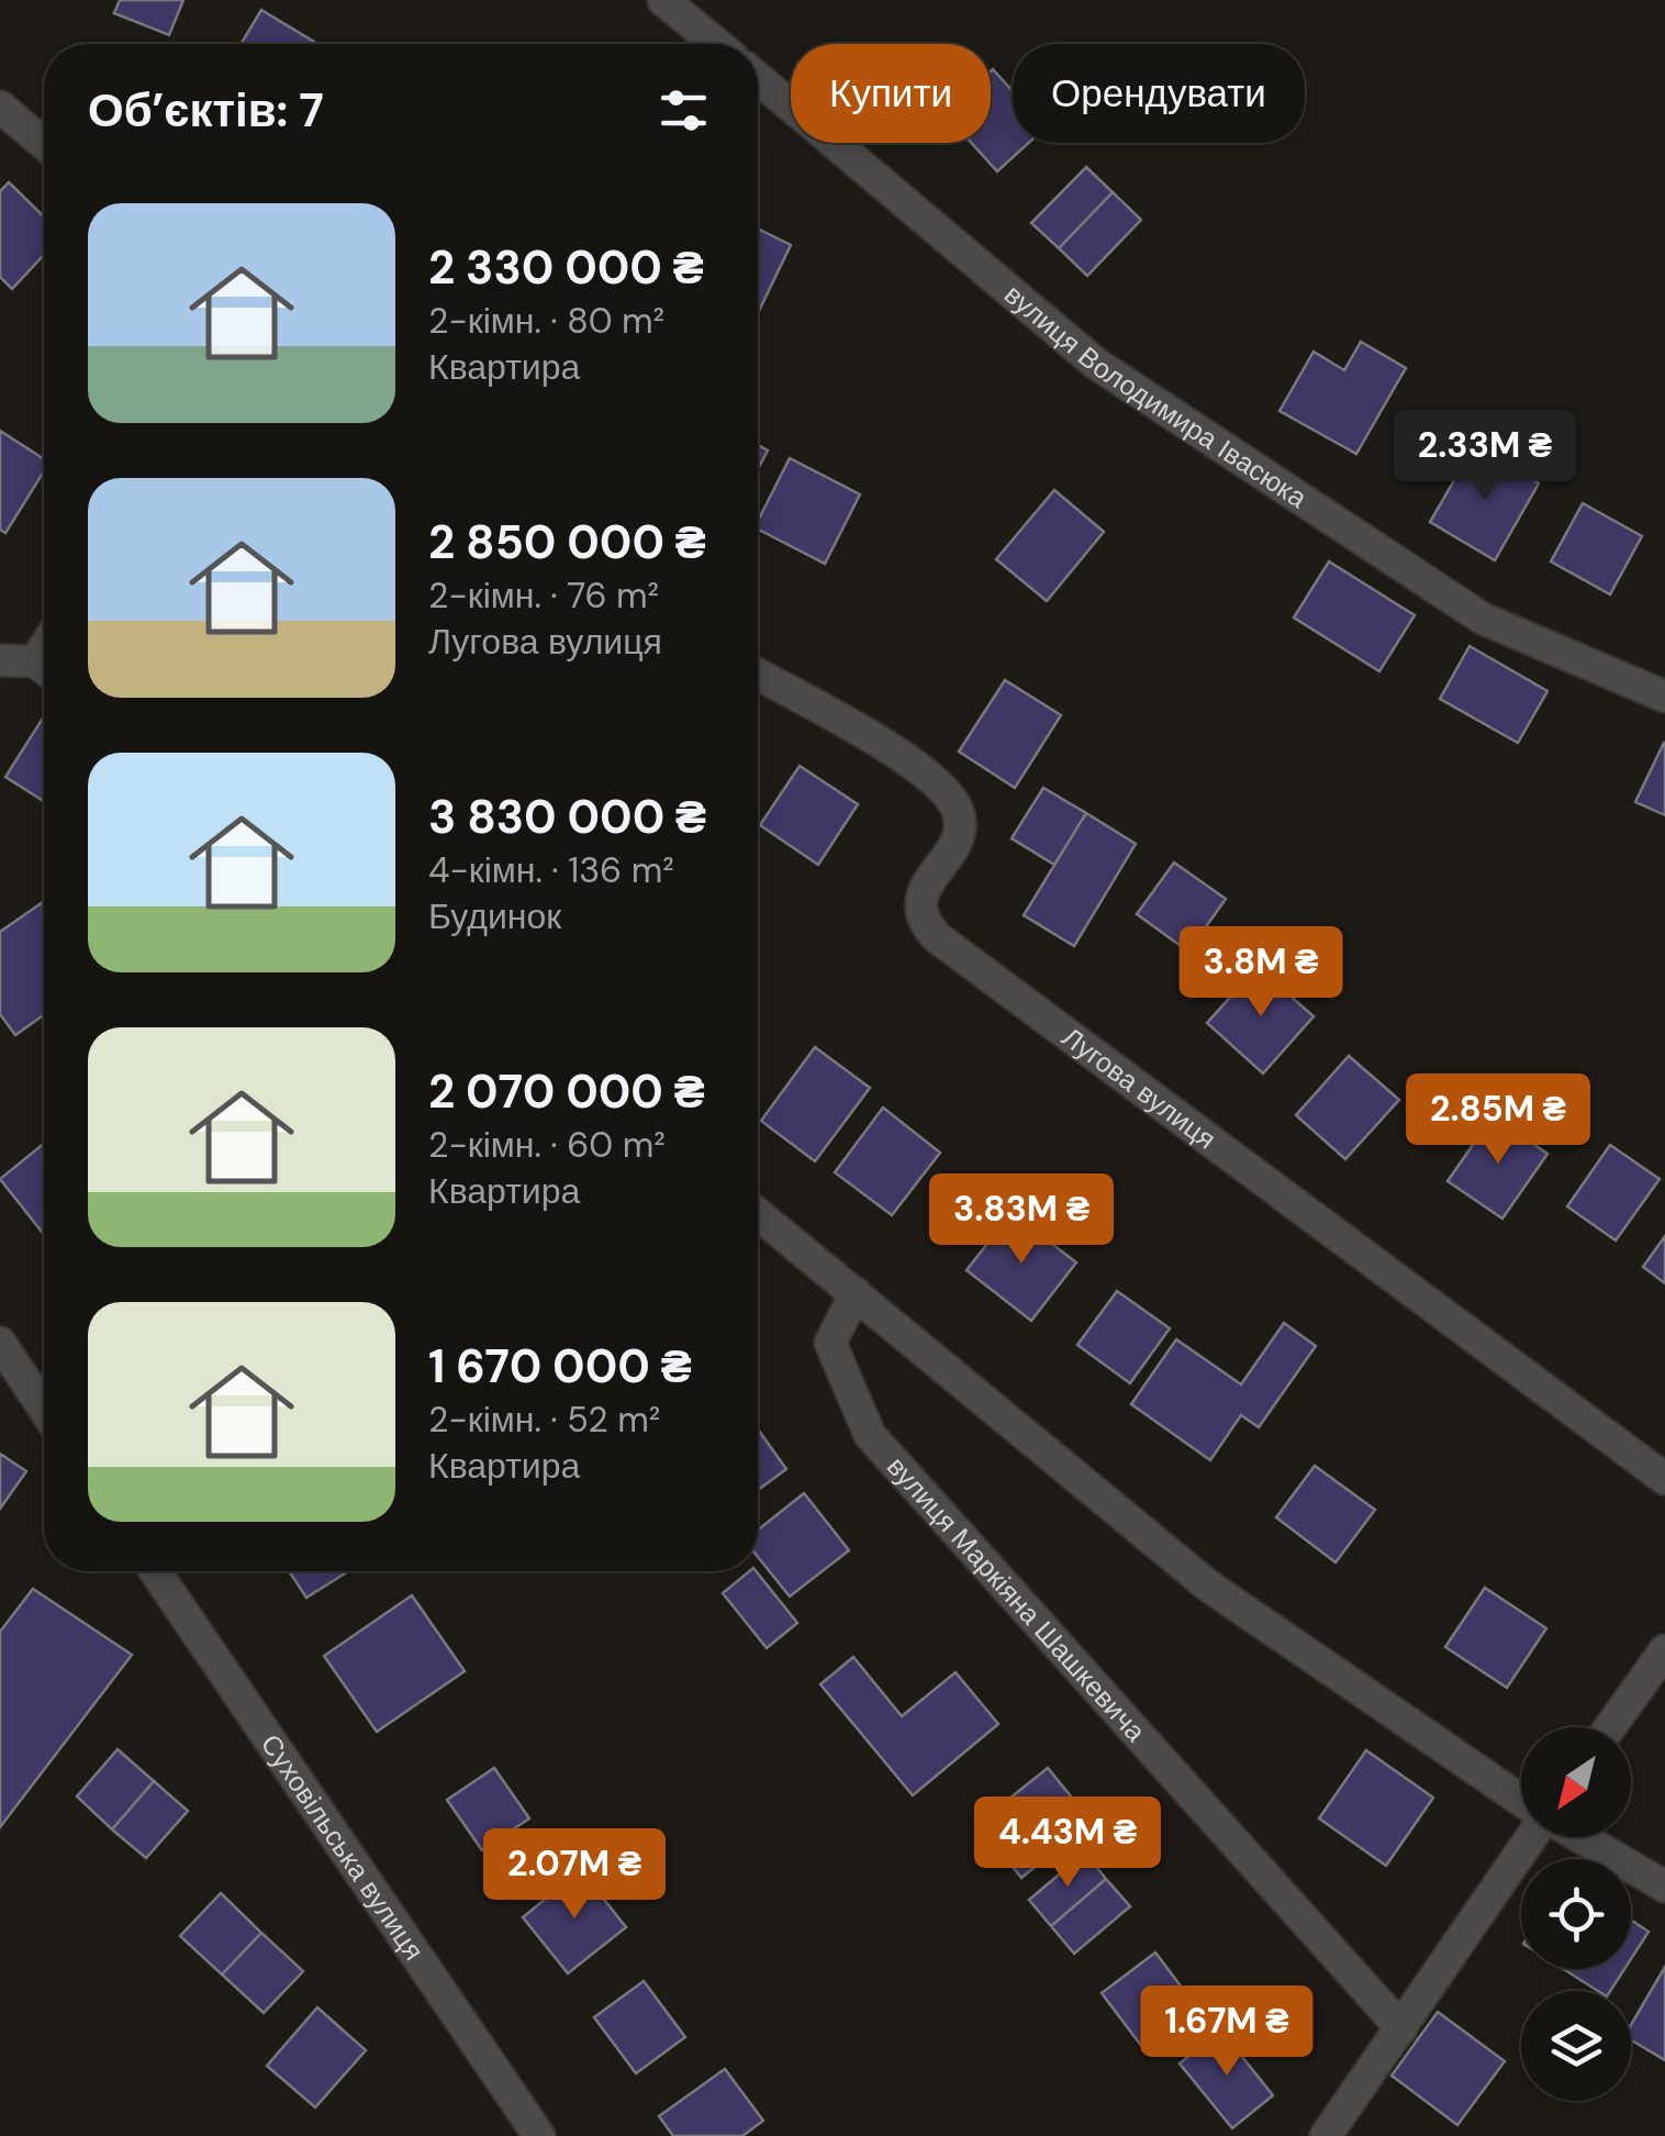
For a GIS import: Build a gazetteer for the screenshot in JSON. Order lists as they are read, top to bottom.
{
  "streets": {
    "street": [
      "вулиця Володимира Івасюка",
      "Лугова вулиця",
      "вулиця Маркіяна Шашкевича",
      "Суховільська вулиця"
    ]
  },
  "north": "bottom left",
  "page": {
    "chip": ["Купити", "Орендувати"],
    "heading": "Об’єктів: 7",
    "list": [
      {
        "name": "2 330 000 ₴",
        "note": "2-кімн. · 80 m² · Квартира"
      },
      {
        "name": "2 850 000 ₴",
        "note": "2-кімн. · 76 m² · Лугова вулиця"
      },
      {
        "name": "3 830 000 ₴",
        "note": "4-кімн. · 136 m² · Будинок"
      },
      {
        "name": "2 070 000 ₴",
        "note": "2-кімн. · 60 m² · Квартира"
      },
      {
        "name": "1 670 000 ₴",
        "note": "2-кімн. · 52 m² · Квартира"
      }
    ],
    "price": [
      "2.33M ₴",
      "3.8M ₴",
      "2.85M ₴",
      "3.83M ₴",
      "4.43M ₴",
      "2.07M ₴",
      "1.67M ₴"
    ]
  }
}
